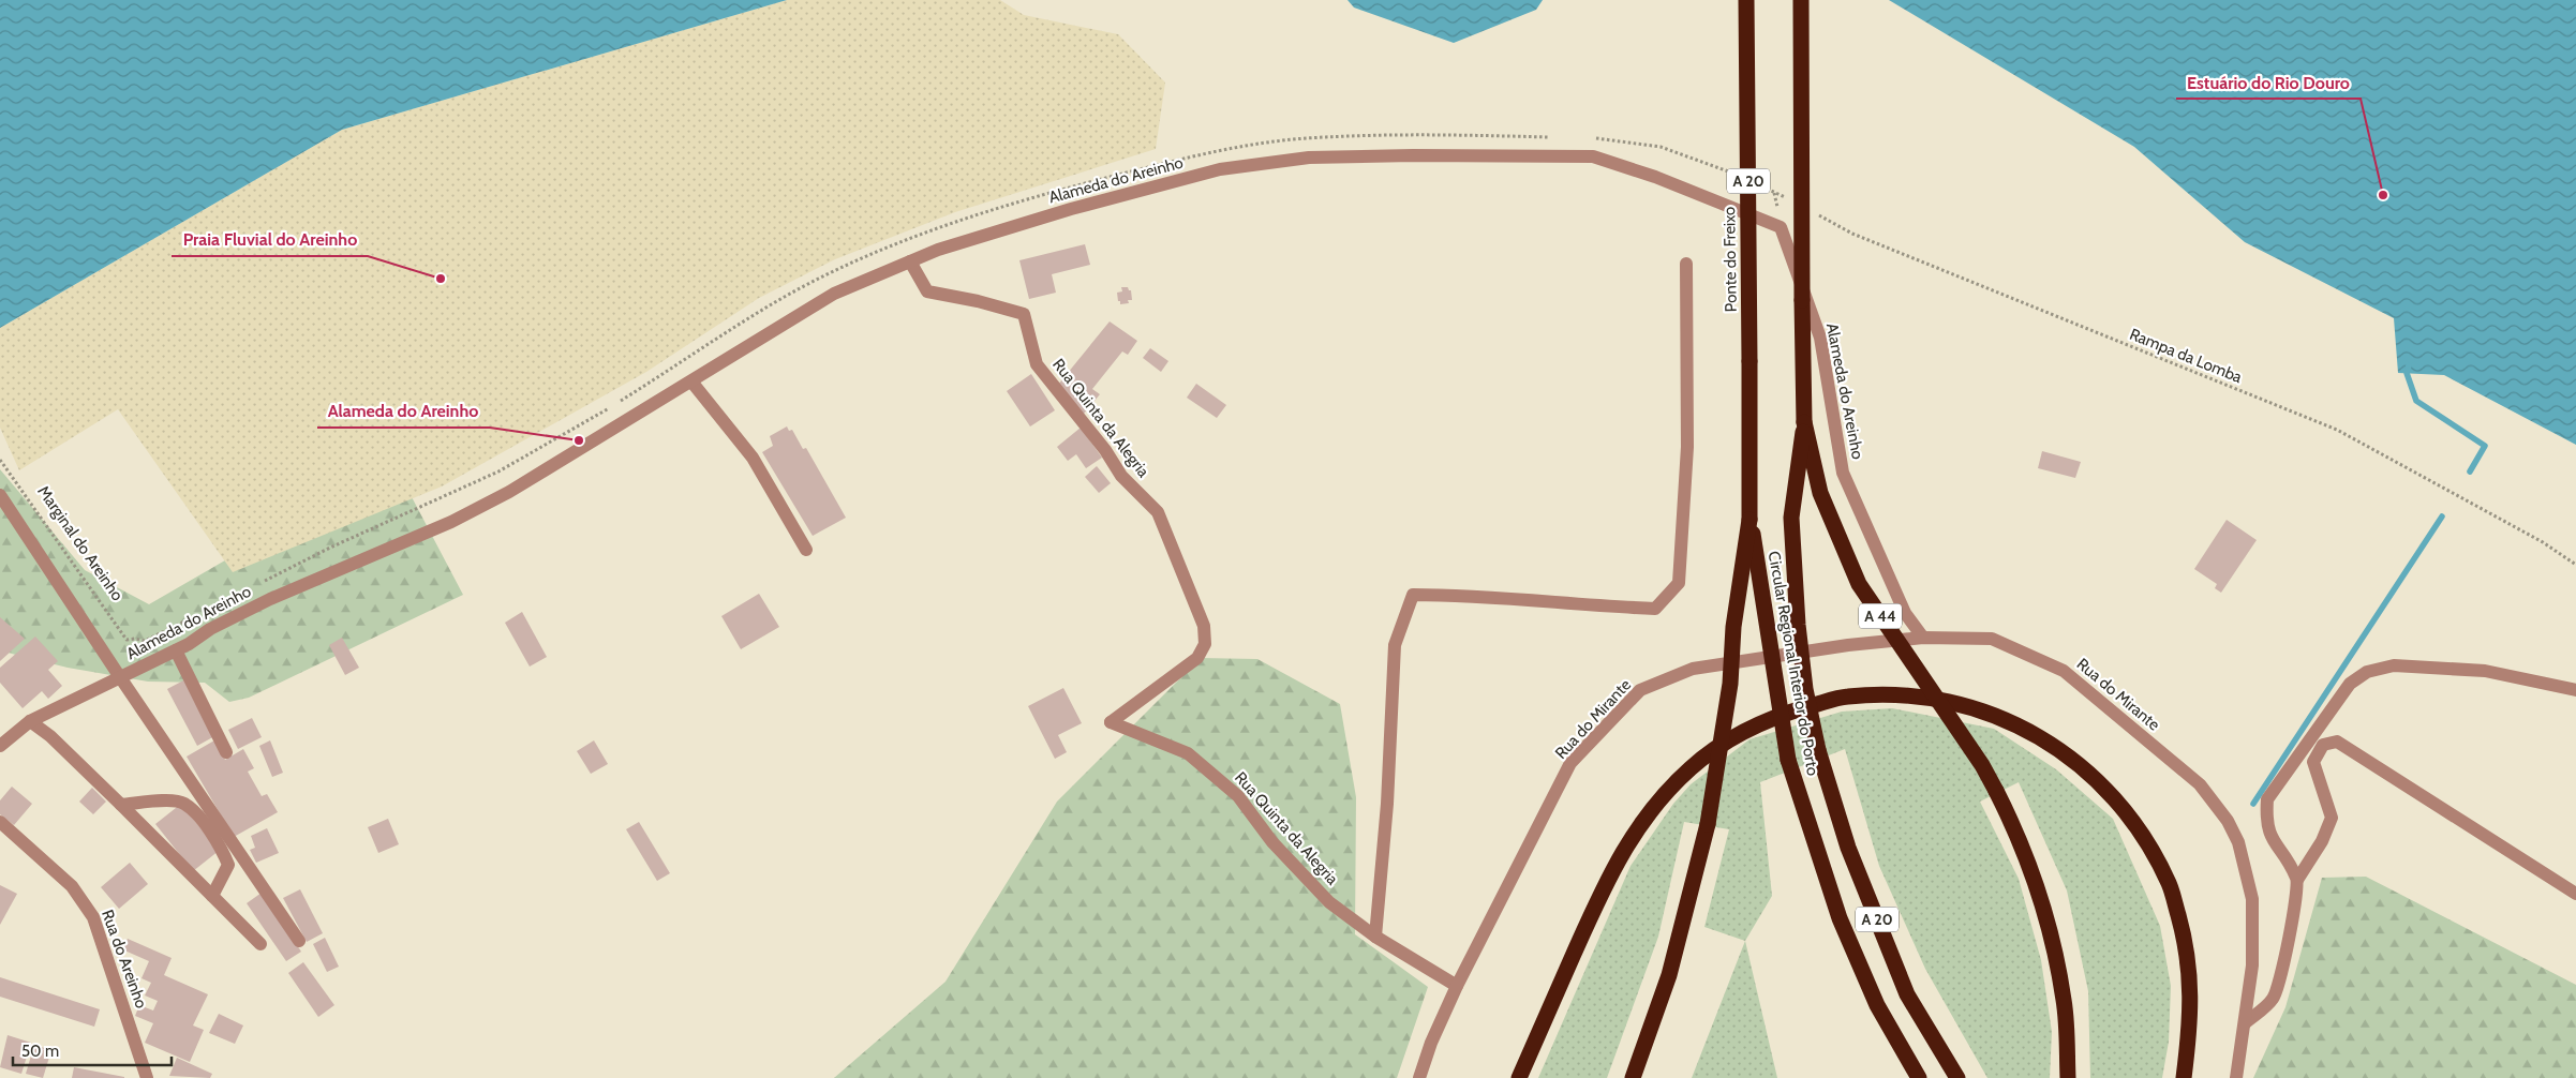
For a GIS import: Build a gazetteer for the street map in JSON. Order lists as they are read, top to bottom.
{
  "streets": {
    "highway": [
      "A 20",
      "Ponte do Freixo",
      "A 44",
      "Circular Regional Interior do Porto"
    ],
    "street": [
      "Alameda do Areinho",
      "Rua Quinta da Alegria",
      "Rua do Mirante",
      "Rua do Areinho"
    ],
    "path": ["Rampa da Lomba", "Marginal do Areinho"]
  },
  "crossings": [
    ["Alameda do Areinho", "Rua Quinta da Alegria"],
    ["Alameda do Areinho", "Rua do Mirante"],
    ["A 20", "A 44"],
    ["A 20", "Circular Regional Interior do Porto"],
    ["Ponte do Freixo", "Circular Regional Interior do Porto"],
    ["Rua Quinta da Alegria", "Rua do Mirante"],
    ["A 44", "Circular Regional Interior do Porto"]
  ],
  "places": ["Estuário do Rio Douro", "Praia Fluvial do Areinho", "Alameda do Areinho"],
  "scale_bar": "50 m"
}
